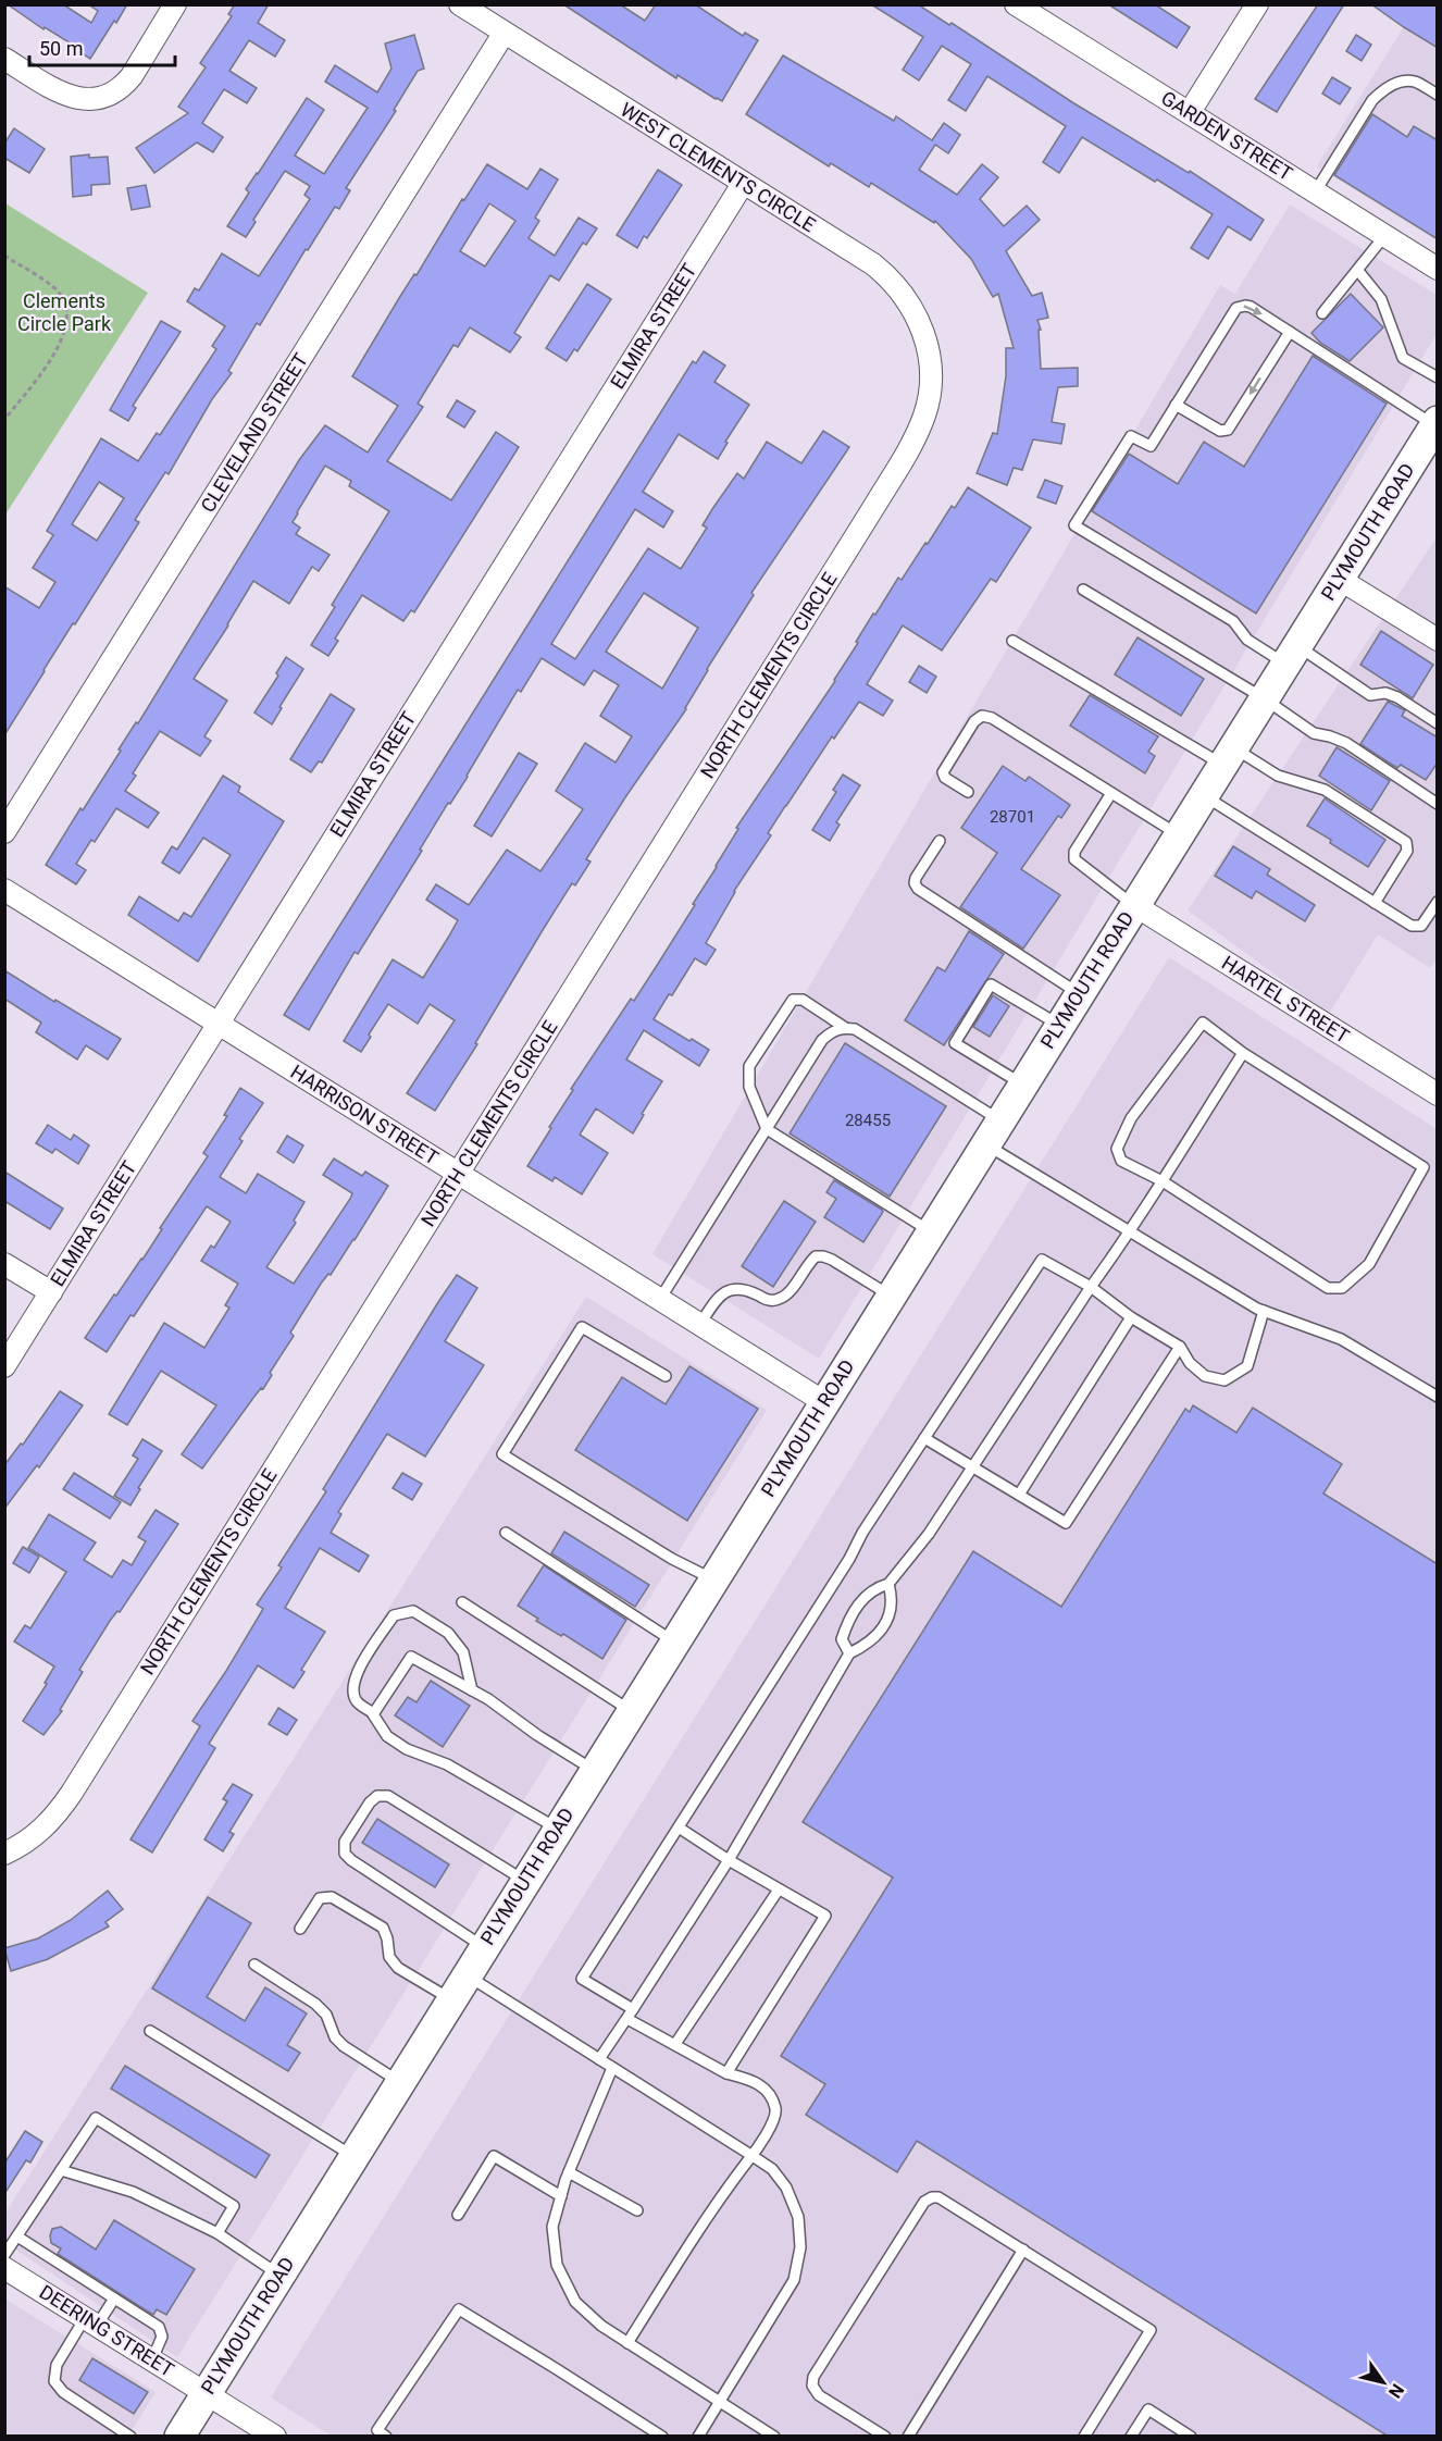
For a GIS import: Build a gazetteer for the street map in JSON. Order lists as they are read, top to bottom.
{
  "streets": {
    "main road": ["PLYMOUTH ROAD"],
    "street": [
      "GARDEN STREET",
      "WEST CLEMENTS CIRCLE",
      "ELMIRA STREET",
      "CLEVELAND STREET",
      "NORTH CLEMENTS CIRCLE",
      "HARTEL STREET",
      "HARRISON STREET",
      "DEERING STREET"
    ]
  },
  "crossings": [
    ["WEST CLEMENTS CIRCLE", "ELMIRA STREET"],
    ["WEST CLEMENTS CIRCLE", "CLEVELAND STREET"],
    ["WEST CLEMENTS CIRCLE", "NORTH CLEMENTS CIRCLE"],
    ["ELMIRA STREET", "HARRISON STREET"],
    ["PLYMOUTH ROAD", "HARTEL STREET"],
    ["PLYMOUTH ROAD", "HARRISON STREET"],
    ["PLYMOUTH ROAD", "DEERING STREET"],
    ["NORTH CLEMENTS CIRCLE", "HARRISON STREET"]
  ],
  "parks": ["Clements Circle Park"],
  "house_numbers": ["28701", "28455"],
  "scale_bar": "50 m",
  "north": "bottom right"
}
